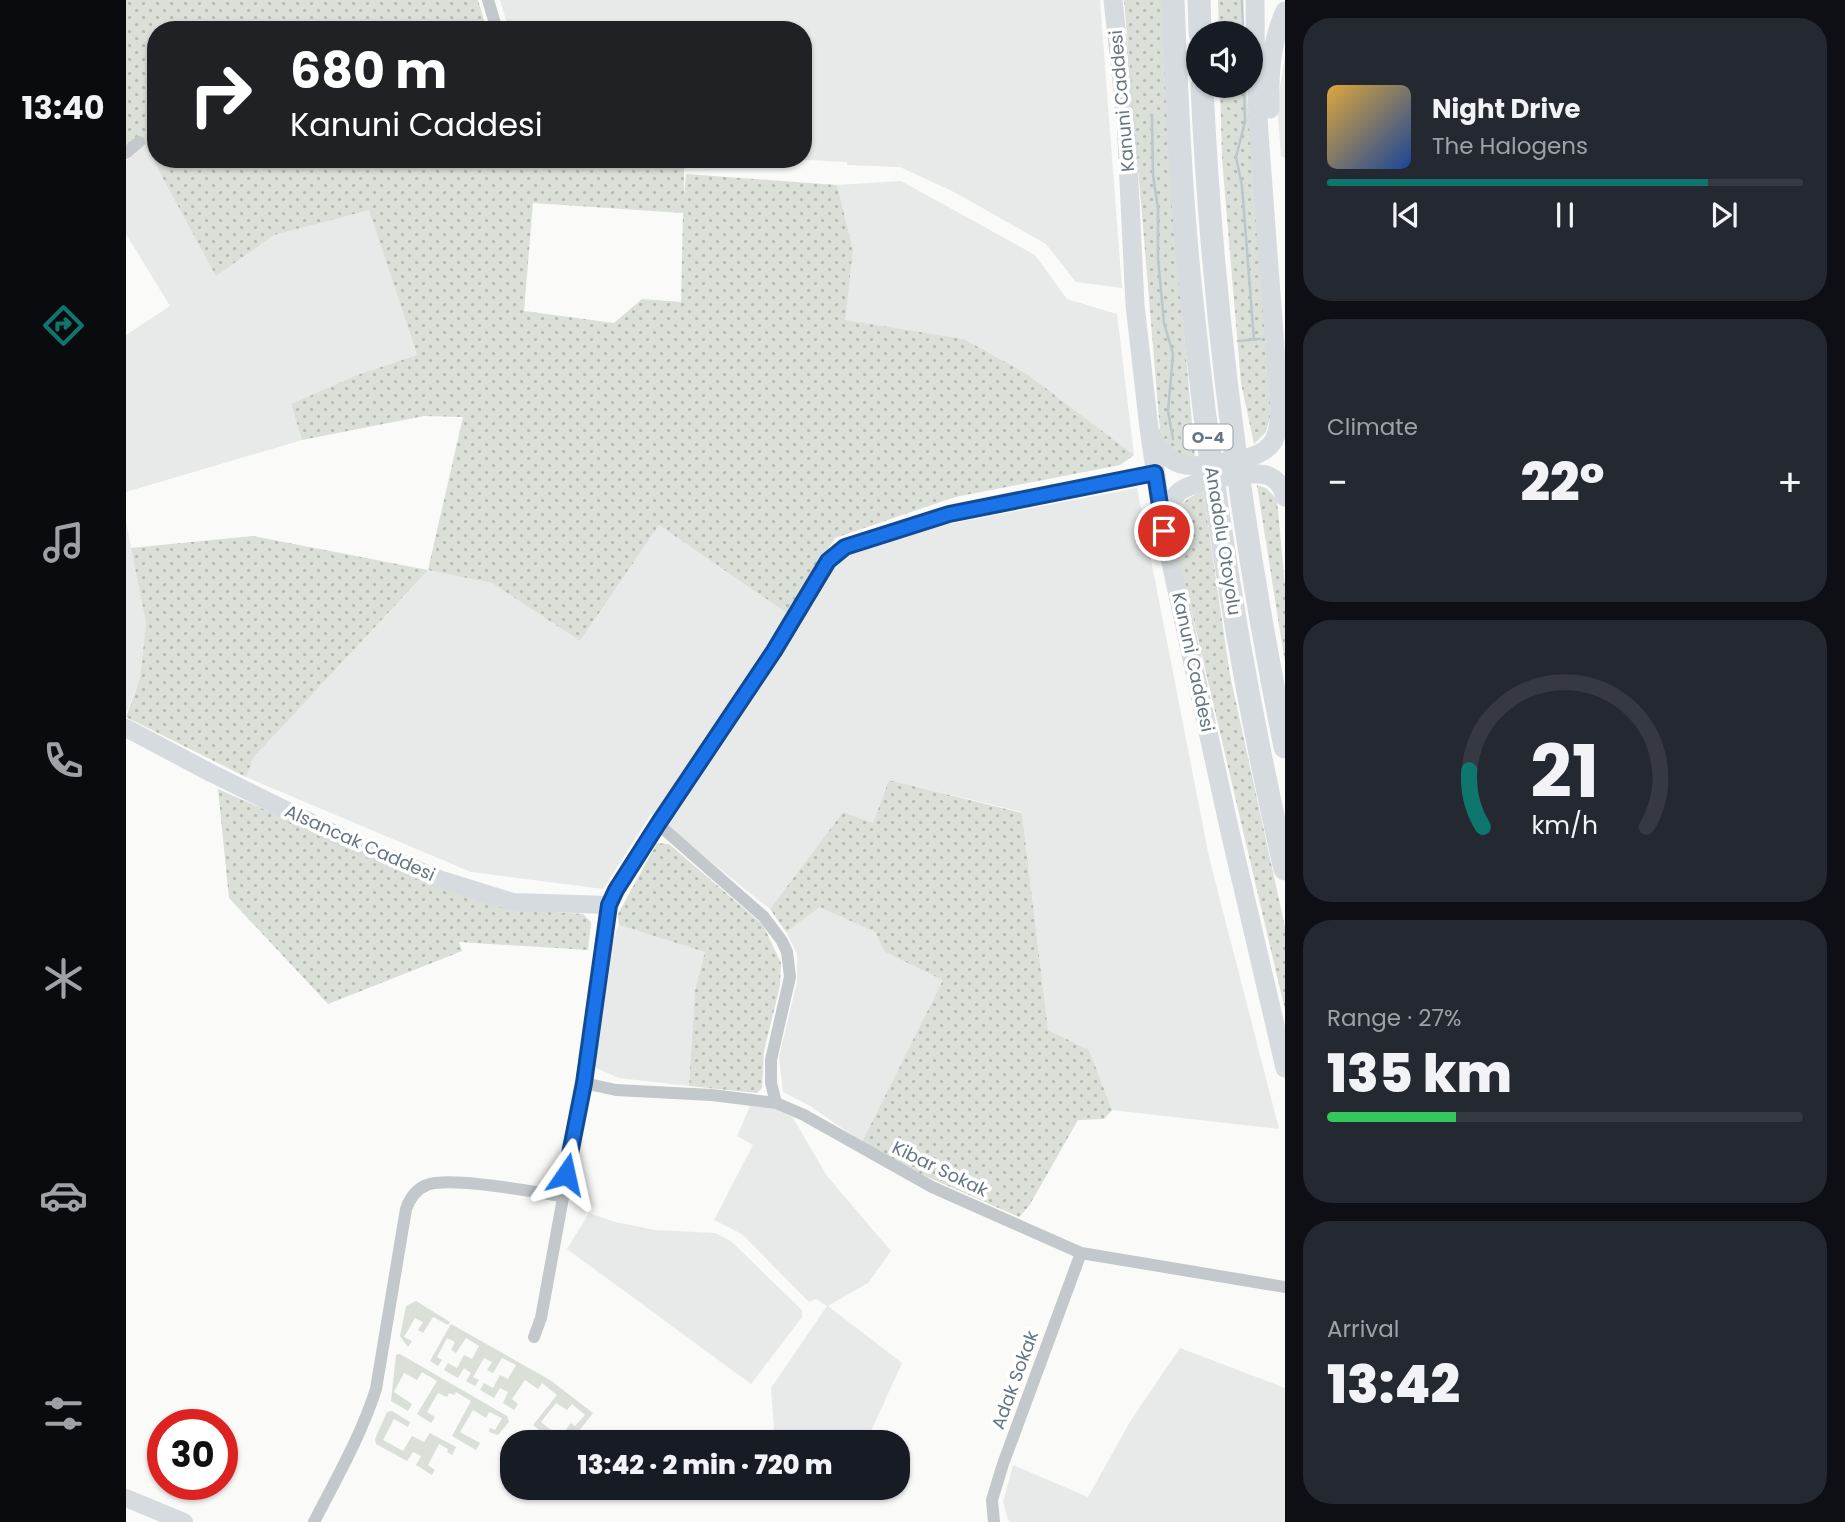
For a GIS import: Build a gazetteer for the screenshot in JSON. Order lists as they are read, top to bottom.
{
  "streets": {
    "highway": ["O-4", "Anadolu Otoyolu"],
    "main road": ["Kanuni Caddesi"],
    "street": ["Alsancak Caddesi", "Kibar Sokak", "Adak Sokak"]
  },
  "crossings": [
    ["Kibar Sokak", "Adak Sokak"]
  ],
  "page": {
    "tabs": "13:40",
    "turn": ["680 m", "Kanuni Caddesi"],
    "song": ["Night Drive", "The Halogens"],
    "tile": [
      "Climate",
      ["Range · 27%", "135 km"],
      ["Arrival", "13:42"]
    ],
    "heat": ["−", "22°", "+"],
    "limit": "30",
    "trip": "13:42 · 2 min · 720 m",
    "gauge": ["21", "km/h"]
  }
}
